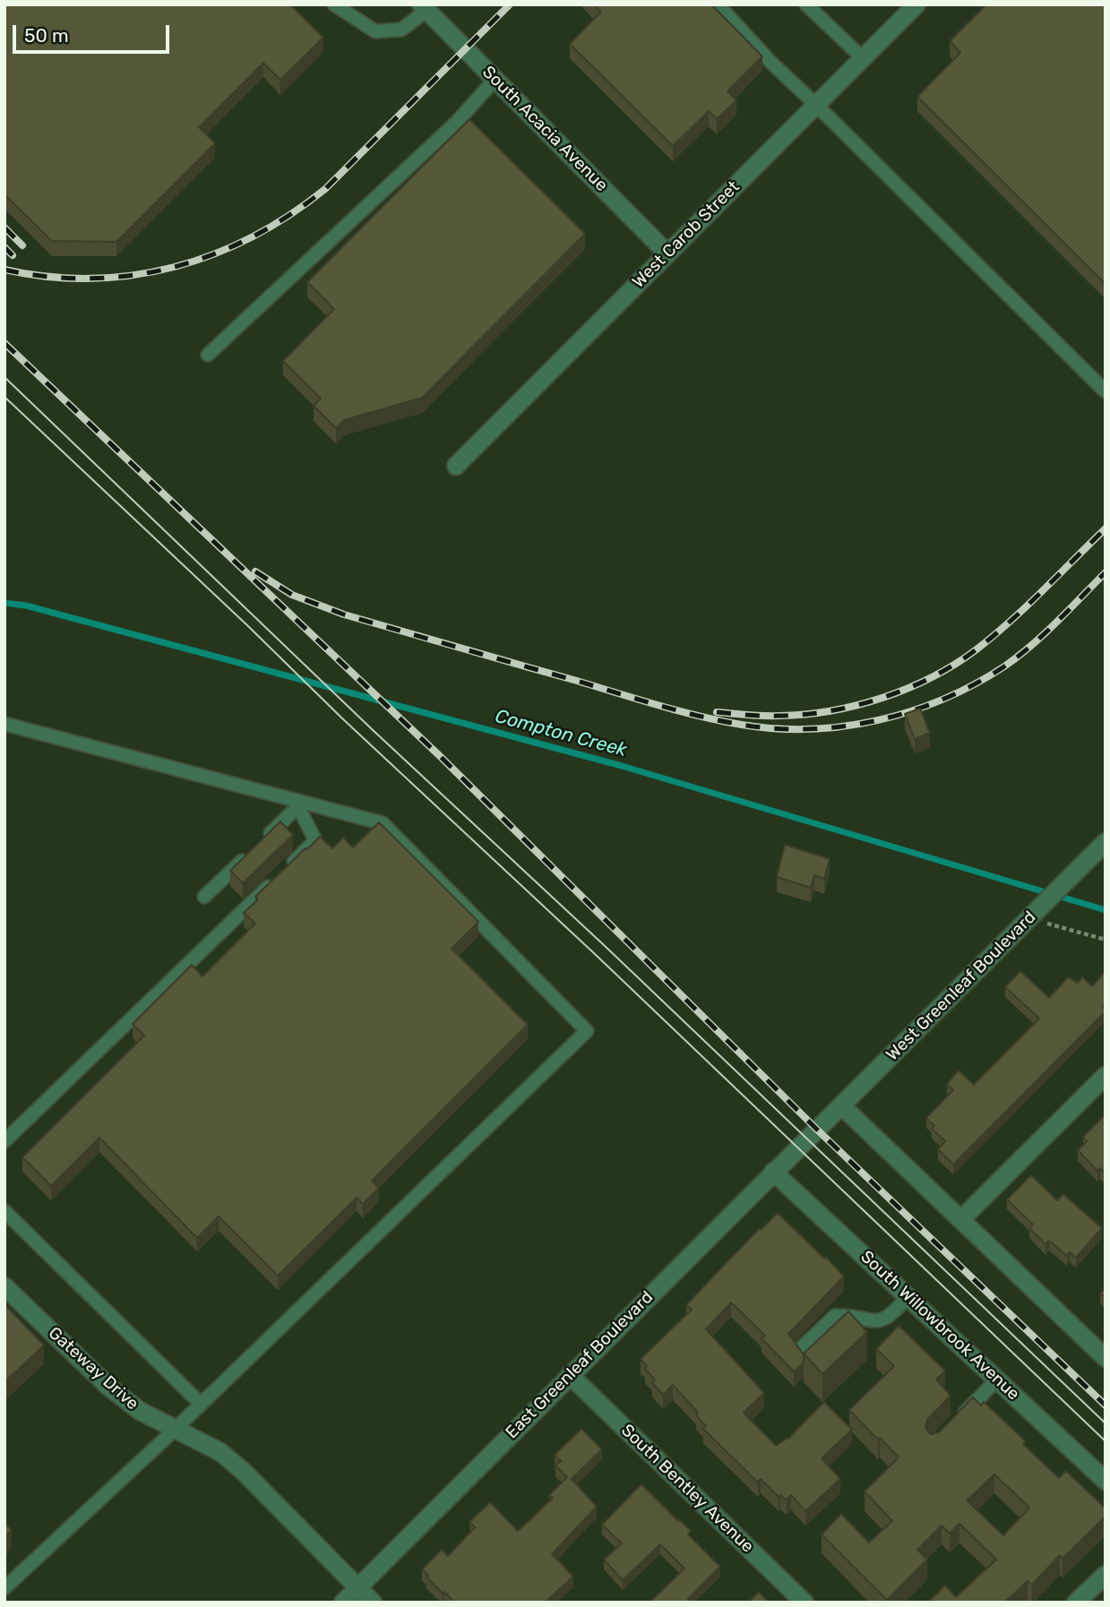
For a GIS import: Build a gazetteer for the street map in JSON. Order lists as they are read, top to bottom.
{
  "streets": {
    "street": [
      "South Acacia Avenue",
      "West Carob Street",
      "West Greenleaf Boulevard",
      "South Willowbrook Avenue",
      "East Greenleaf Boulevard",
      "Gateway Drive",
      "South Bentley Avenue"
    ]
  },
  "crossings": [
    ["South Acacia Avenue", "West Carob Street"],
    ["West Greenleaf Boulevard", "East Greenleaf Boulevard"],
    ["South Willowbrook Avenue", "East Greenleaf Boulevard"],
    ["East Greenleaf Boulevard", "Gateway Drive"],
    ["East Greenleaf Boulevard", "South Bentley Avenue"]
  ],
  "water": ["Compton Creek"],
  "scale_bar": "50 m"
}
